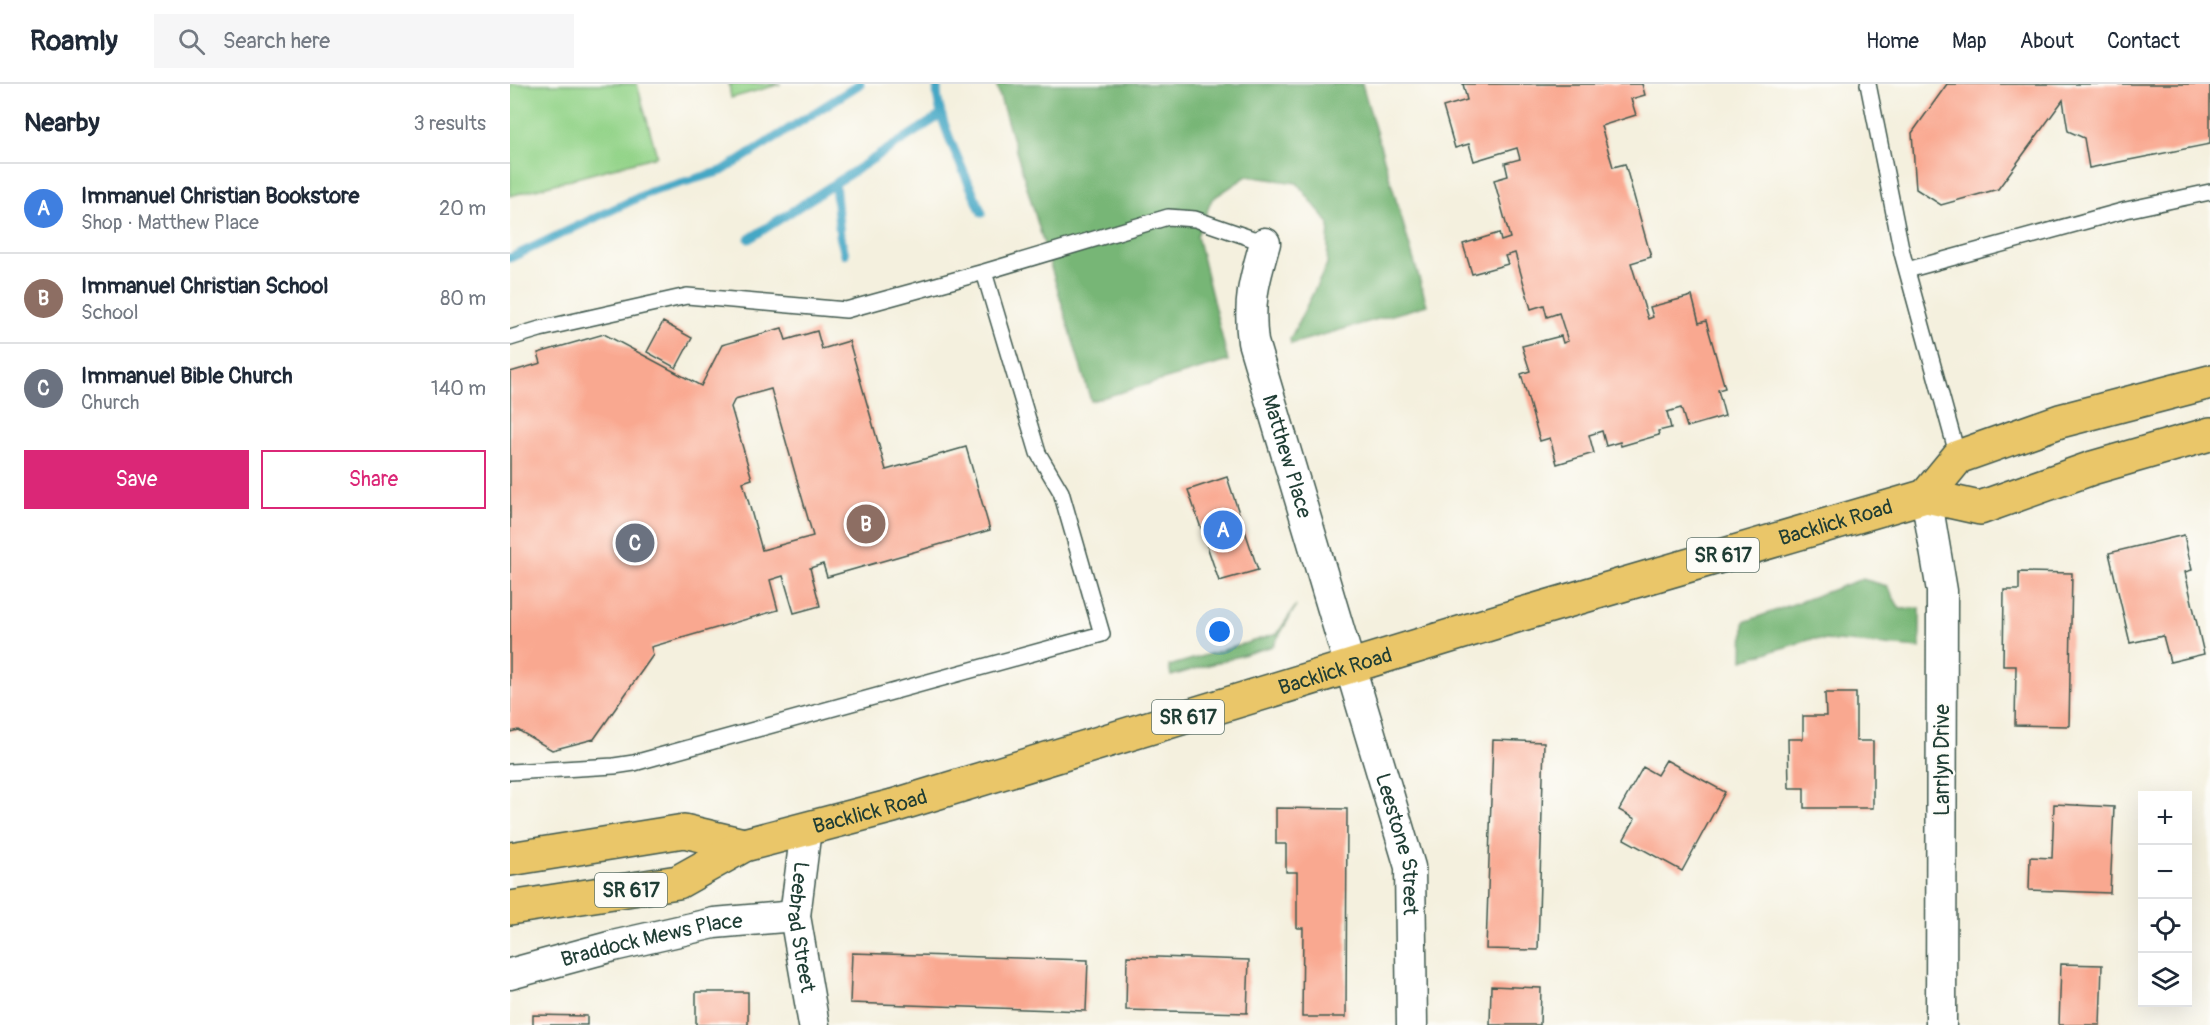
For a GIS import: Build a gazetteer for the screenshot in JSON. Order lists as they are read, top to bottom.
{
  "streets": {
    "main road": ["Backlick Road", "SR 617"],
    "street": [
      "Matthew Place",
      "Larrlyn Drive",
      "Leestone Street",
      "Leebrad Street",
      "Braddock Mews Place"
    ]
  },
  "crossings": [
    ["Matthew Place", "Backlick Road"],
    ["Matthew Place", "Leestone Street"],
    ["Backlick Road", "Larrlyn Drive"],
    ["Backlick Road", "Leestone Street"],
    ["Backlick Road", "Leebrad Street"],
    ["Leebrad Street", "Braddock Mews Place"]
  ],
  "page": {
    "header": "Roamly",
    "search": "Search here",
    "nav": [
      "Home",
      "Map",
      "About",
      "Contact"
    ],
    "heading": ["Nearby", "3 results"],
    "list": [
      {
        "mark": "A",
        "name": "Immanuel Christian Bookstore",
        "note": "Shop · Matthew Place",
        "value": "20 m"
      },
      {
        "mark": "B",
        "name": "Immanuel Christian School",
        "note": "School",
        "value": "80 m"
      },
      {
        "mark": "C",
        "name": "Immanuel Bible Church",
        "note": "Church",
        "value": "140 m"
      }
    ],
    "buttons": ["Save", "Share"],
    "pins": ["B", "A", "C"],
    "map_buttons": ["+", "−"]
  }
}
